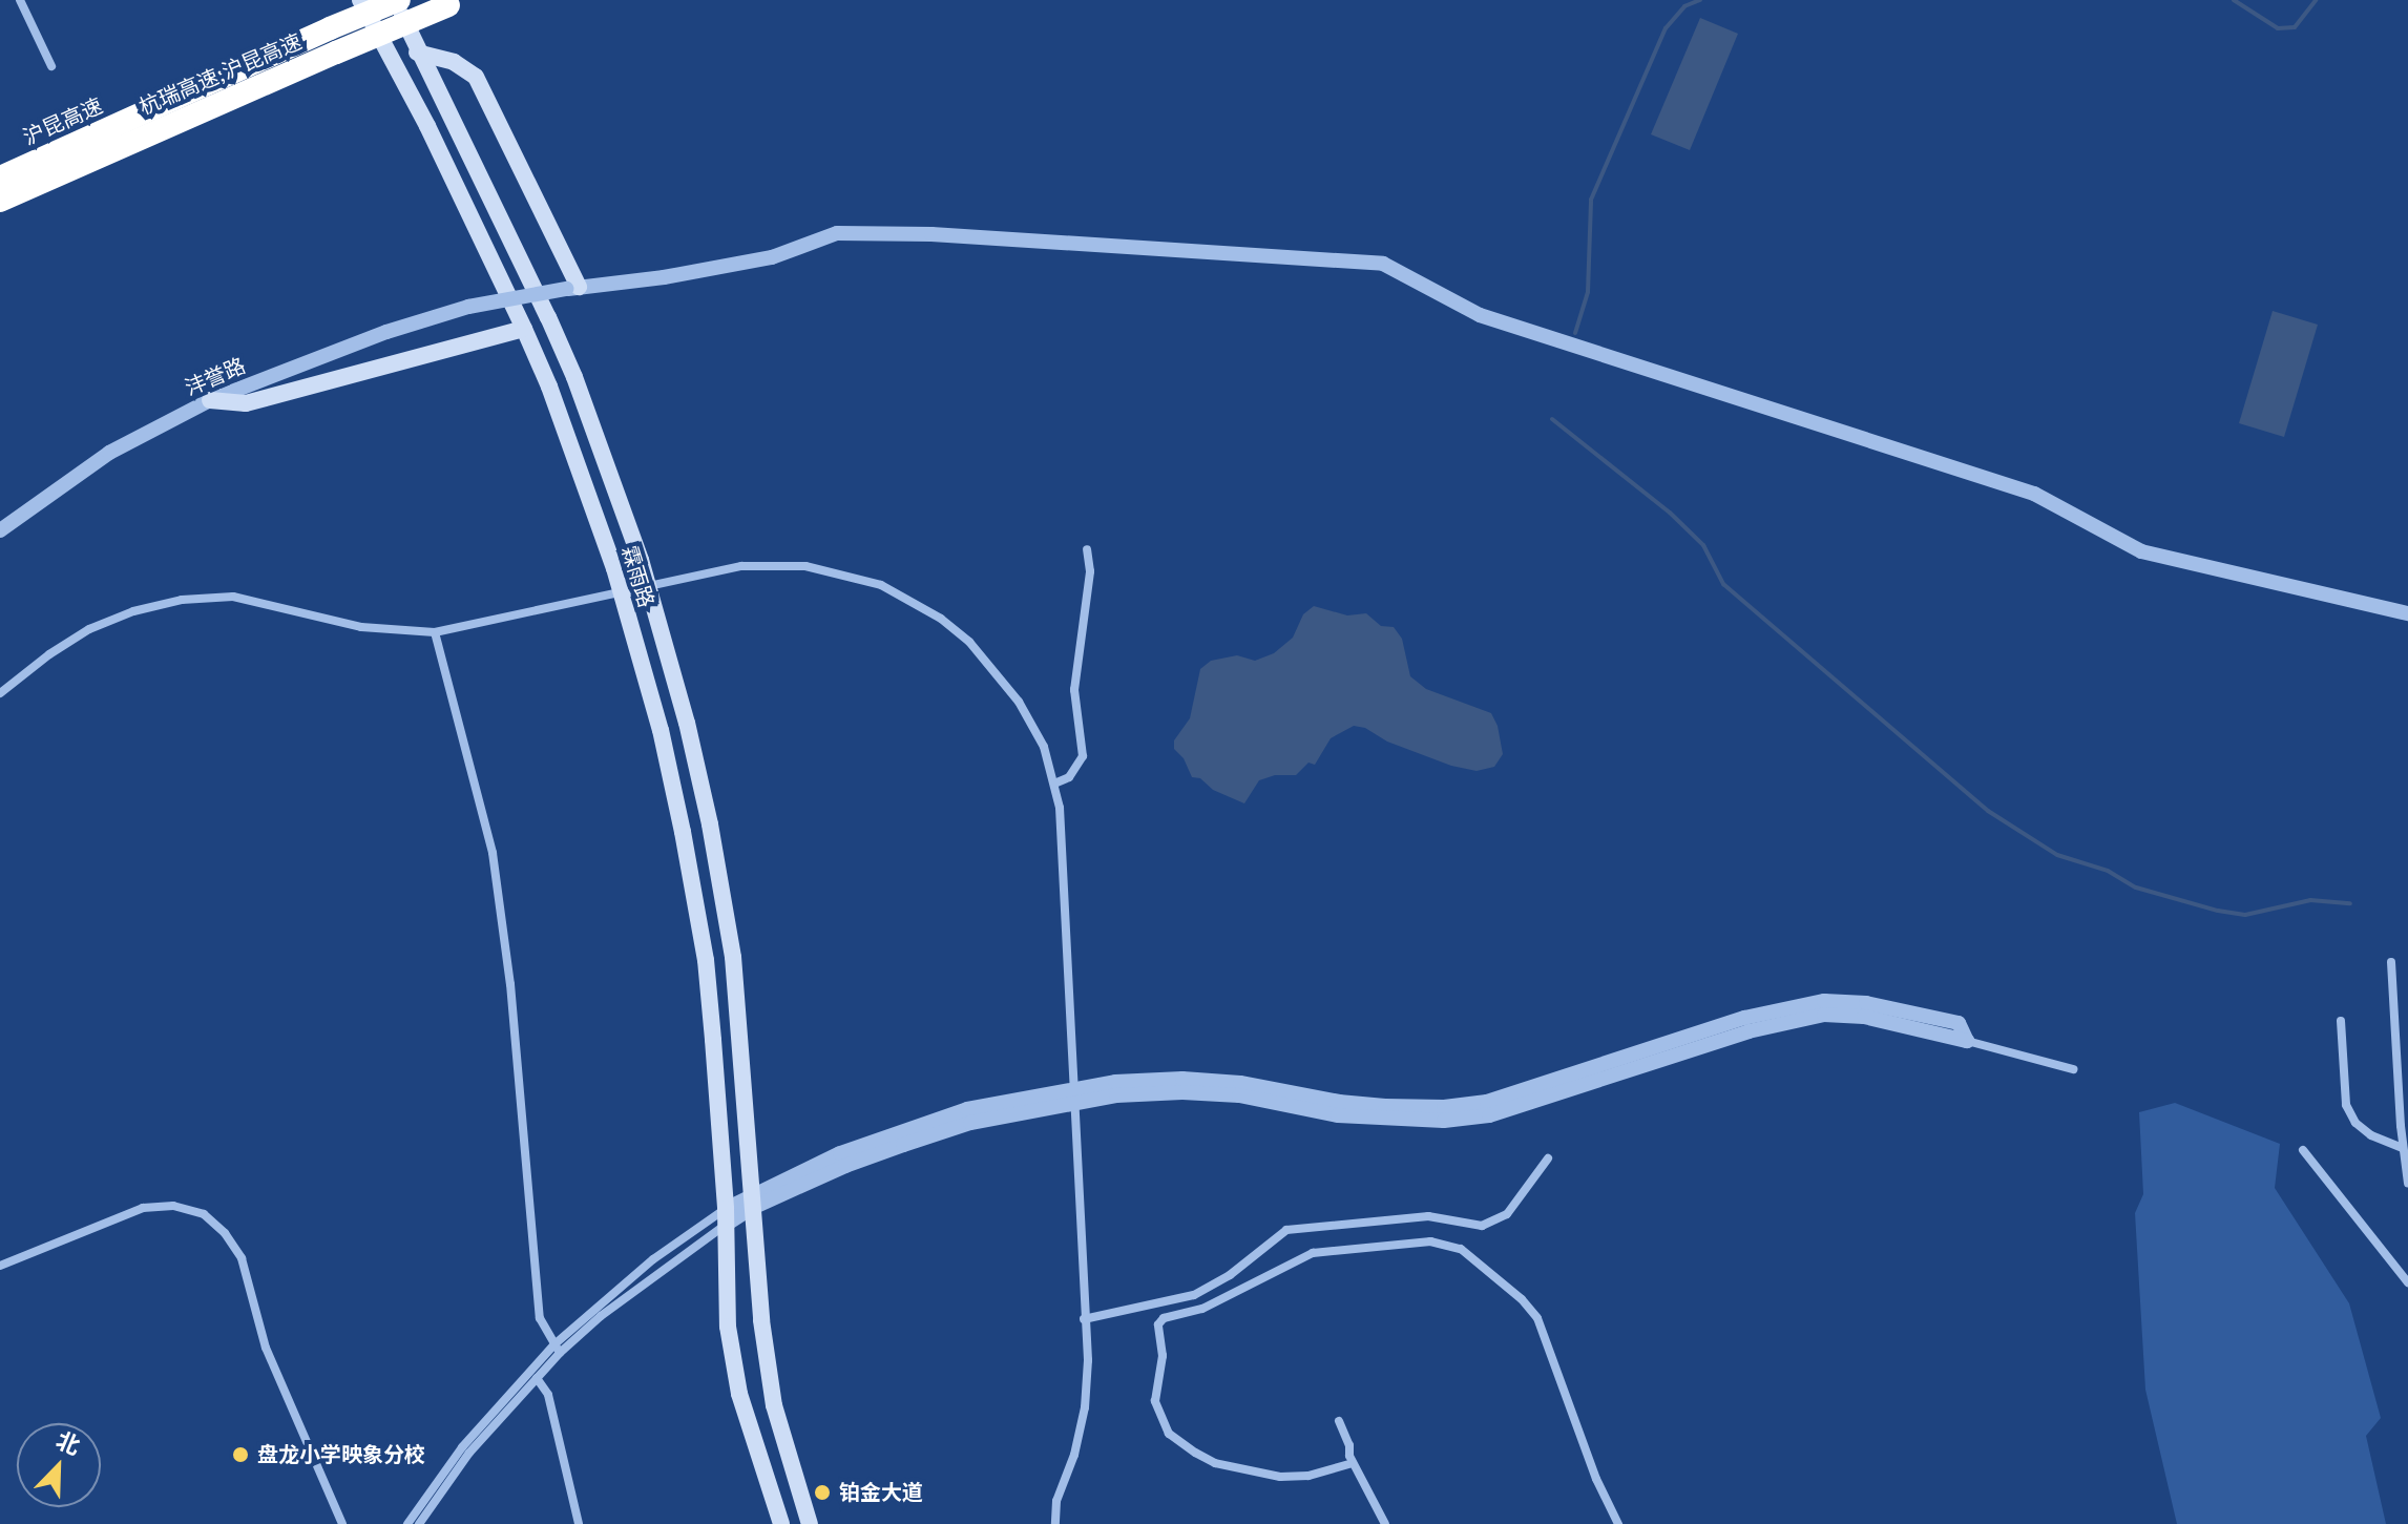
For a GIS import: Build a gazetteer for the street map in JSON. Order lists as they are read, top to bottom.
{
  "streets": {
    "highway": ["杭瑞高速;沪昆高速", "沪昆高速"],
    "main road": ["霖雨路"],
    "street": ["沣誉路"]
  },
  "crossings": [
    ["沪昆高速", "霖雨路"]
  ],
  "places": ["盘龙小学映象分校", "铂金大道"],
  "north": "top right"
}
